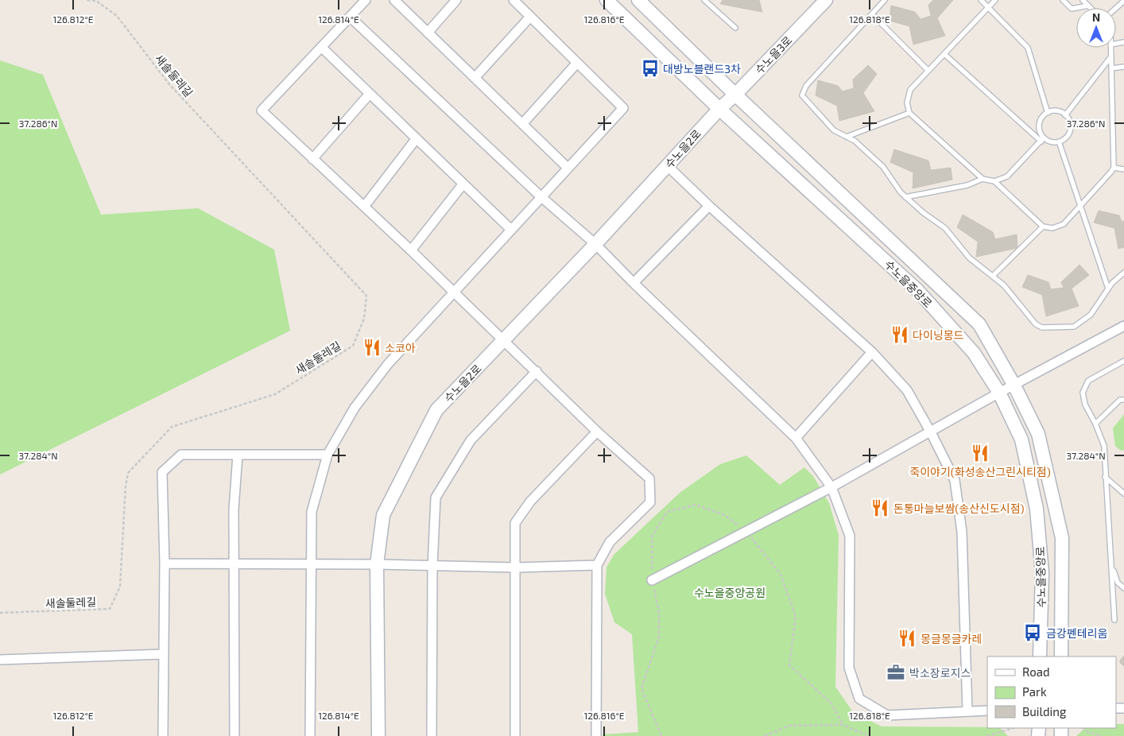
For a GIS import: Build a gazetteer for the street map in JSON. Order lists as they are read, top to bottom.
{
  "streets": {
    "main road": ["수노을3로", "수노을2로", "수노을중앙로"],
    "path": ["새솔둘레길"]
  },
  "crossings": [
    ["수노을3로", "수노을2로"],
    ["수노을3로", "수노을중앙로"],
    ["수노을2로", "수노을중앙로"]
  ],
  "parks": ["수노을중앙공원"],
  "places": {
    "bus stop": ["대방노블랜드3차", "금강펜테리움"],
    "restaurant": [
      "다이닝몽드",
      "소코아",
      "죽이야기(화성송산그린시티점)",
      "돈통마늘보쌈(송산신도시점)",
      "몽글몽글카레"
    ],
    "office": ["박소장로지스"]
  },
  "legend": ["Road", "Park", "Building"],
  "north": "top",
  "coordinates": [
    "126.812°E",
    "126.814°E",
    "126.816°E",
    "126.818°E",
    "37.286°N",
    "37.284°N"
  ]
}
